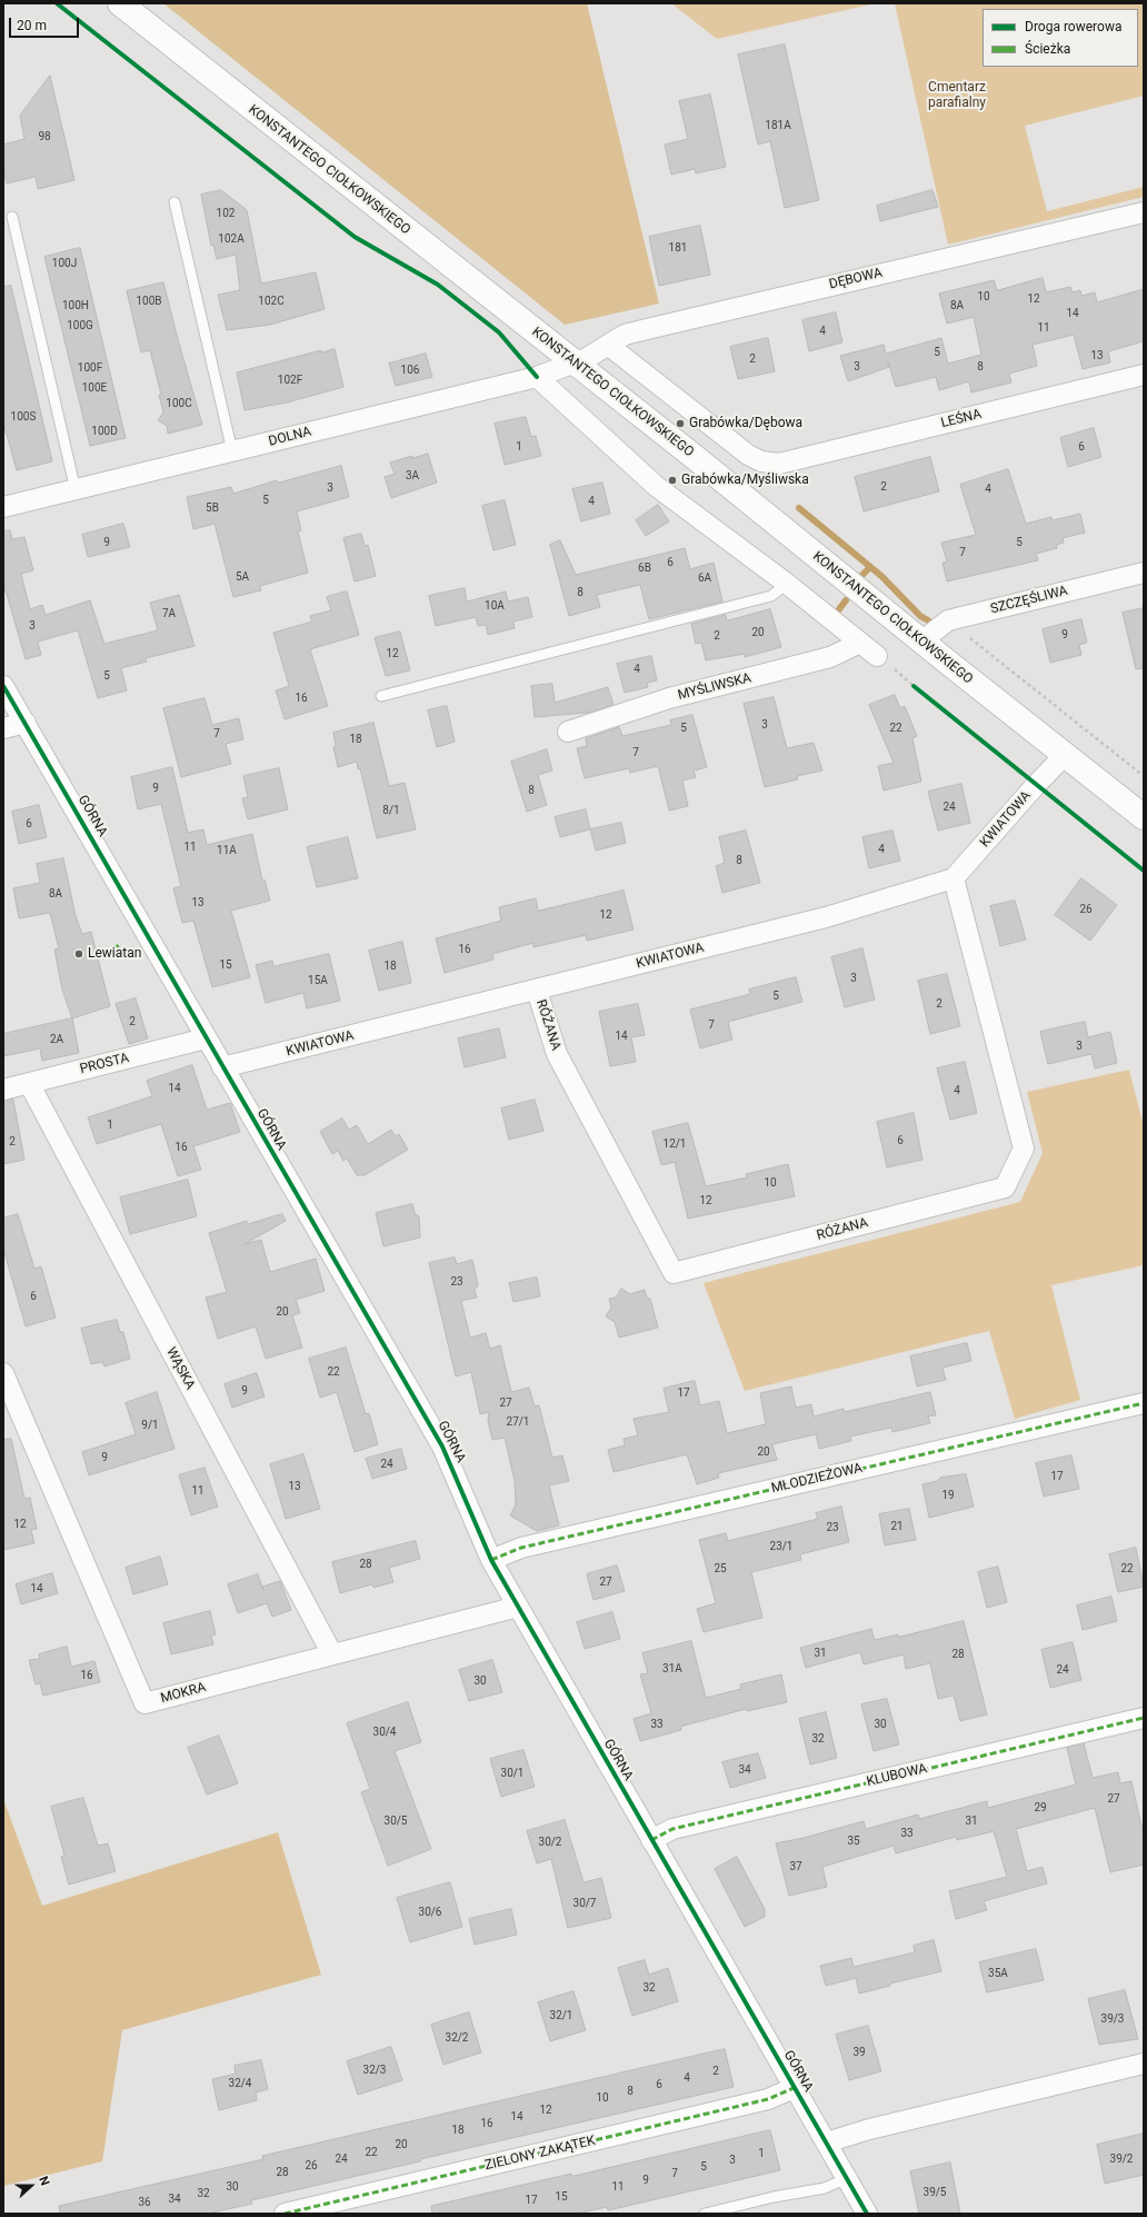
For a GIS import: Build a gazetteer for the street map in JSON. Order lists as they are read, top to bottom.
{
  "streets": {
    "street": [
      "KONSTANTEGO CIOŁKOWSKIEGO",
      "DĘBOWA",
      "LEŚNA",
      "DOLNA",
      "SZCZĘŚLIWA",
      "MYŚLIWSKA",
      "GÓRNA",
      "KWIATOWA",
      "RÓŻANA",
      "PROSTA",
      "WĄSKA",
      "MŁODZIEŻOWA",
      "MOKRA",
      "KLUBOWA",
      "ZIELONY ZAKĄTEK"
    ]
  },
  "crossings": [
    ["KONSTANTEGO CIOŁKOWSKIEGO", "DĘBOWA"],
    ["KONSTANTEGO CIOŁKOWSKIEGO", "DOLNA"],
    ["KONSTANTEGO CIOŁKOWSKIEGO", "SZCZĘŚLIWA"],
    ["KONSTANTEGO CIOŁKOWSKIEGO", "KWIATOWA"],
    ["DĘBOWA", "LEŚNA"],
    ["DĘBOWA", "DOLNA"],
    ["GÓRNA", "KWIATOWA"],
    ["GÓRNA", "PROSTA"],
    ["GÓRNA", "MŁODZIEŻOWA"],
    ["GÓRNA", "MOKRA"],
    ["GÓRNA", "KLUBOWA"],
    ["GÓRNA", "ZIELONY ZAKĄTEK"],
    ["KWIATOWA", "RÓŻANA"],
    ["PROSTA", "WĄSKA"],
    ["WĄSKA", "MOKRA"]
  ],
  "parks": ["Cmentarz parafialny"],
  "places": ["Grabówka/Dębowa", "Grabówka/Myśliwska", "Lewiatan"],
  "house_numbers": [
    "181A",
    "98",
    "102",
    "102A",
    "181",
    "100J",
    "10",
    "12",
    "100B",
    "102C",
    "100H",
    "8A",
    "14",
    "100G",
    "11",
    "4",
    "5",
    "13",
    "2",
    "3",
    "8",
    "100F",
    "106",
    "102F",
    "100E",
    "100C",
    "100S",
    "100D",
    "1",
    "6",
    "3A",
    "2",
    "3",
    "4",
    "5",
    "4",
    "5B",
    "9",
    "5",
    "7",
    "6",
    "6B",
    "5A",
    "6A",
    "8",
    "10A",
    "7A",
    "3",
    "20",
    "9",
    "2",
    "12",
    "4",
    "5",
    "16",
    "3",
    "5",
    "22",
    "7",
    "18",
    "7",
    "9",
    "8",
    "24",
    "8/1",
    "6",
    "11",
    "4",
    "11A",
    "8",
    "8A",
    "13",
    "26",
    "12",
    "16",
    "15",
    "18",
    "3",
    "15A",
    "5",
    "2",
    "2",
    "7",
    "14",
    "2A",
    "3",
    "14",
    "4",
    "1",
    "6",
    "2",
    "12/1",
    "16",
    "10",
    "12",
    "23",
    "6",
    "20",
    "22",
    "9",
    "17",
    "27",
    "27/1",
    "9/1",
    "20",
    "9",
    "24",
    "17",
    "13",
    "11",
    "19",
    "12",
    "21",
    "23",
    "23/1",
    "28",
    "25",
    "22",
    "27",
    "14",
    "31",
    "28",
    "31A",
    "24",
    "16",
    "30",
    "33",
    "30",
    "30/4",
    "32",
    "34",
    "30/1",
    "27",
    "29",
    "30/5",
    "31",
    "33",
    "35",
    "30/2",
    "37",
    "30/7",
    "30/6",
    "35A",
    "32",
    "32/1",
    "39/3",
    "32/2",
    "39",
    "32/3",
    "2",
    "4",
    "32/4",
    "6",
    "8",
    "10",
    "12",
    "14",
    "16",
    "18",
    "20",
    "22",
    "1",
    "24",
    "39/2",
    "3",
    "26",
    "5",
    "28",
    "7",
    "9",
    "30",
    "11",
    "39/5",
    "32",
    "15",
    "34",
    "17",
    "36"
  ],
  "legend": ["Droga rowerowa", "Ścieżka"],
  "scale_bar": "20 m",
  "north": "right"
}
